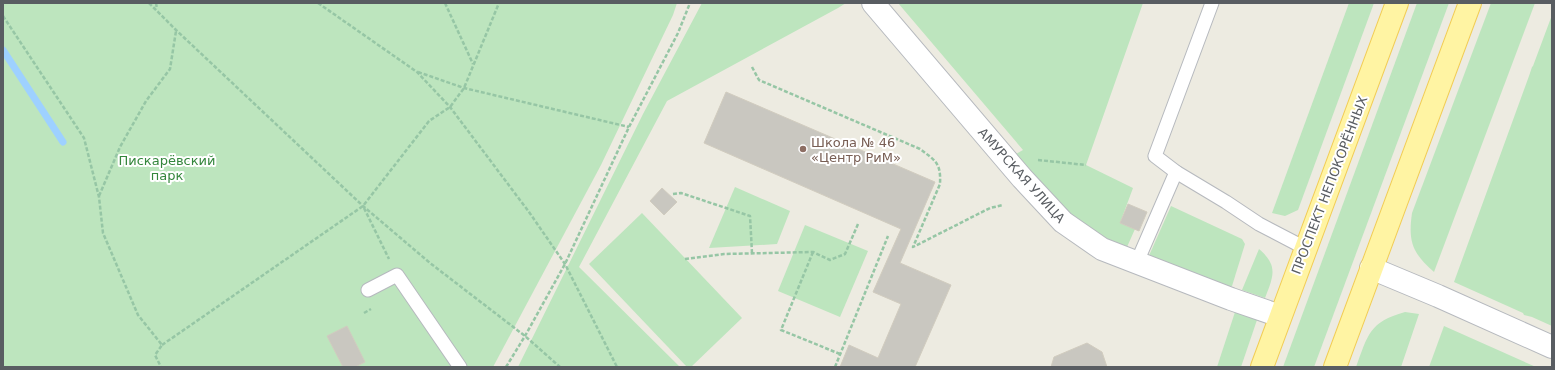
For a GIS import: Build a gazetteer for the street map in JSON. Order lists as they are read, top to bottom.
{
  "streets": {
    "main road": ["ПРОСПЕКТ НЕПОКОРЁННЫХ"],
    "street": ["АМУРСКАЯ УЛИЦА"]
  },
  "crossings": [
    ["АМУРСКАЯ УЛИЦА", "ПРОСПЕКТ НЕПОКОРЁННЫХ"]
  ],
  "parks": ["Пискарёвский парк"],
  "places": ["Школа № 46 «Центр РиМ»"]
}
